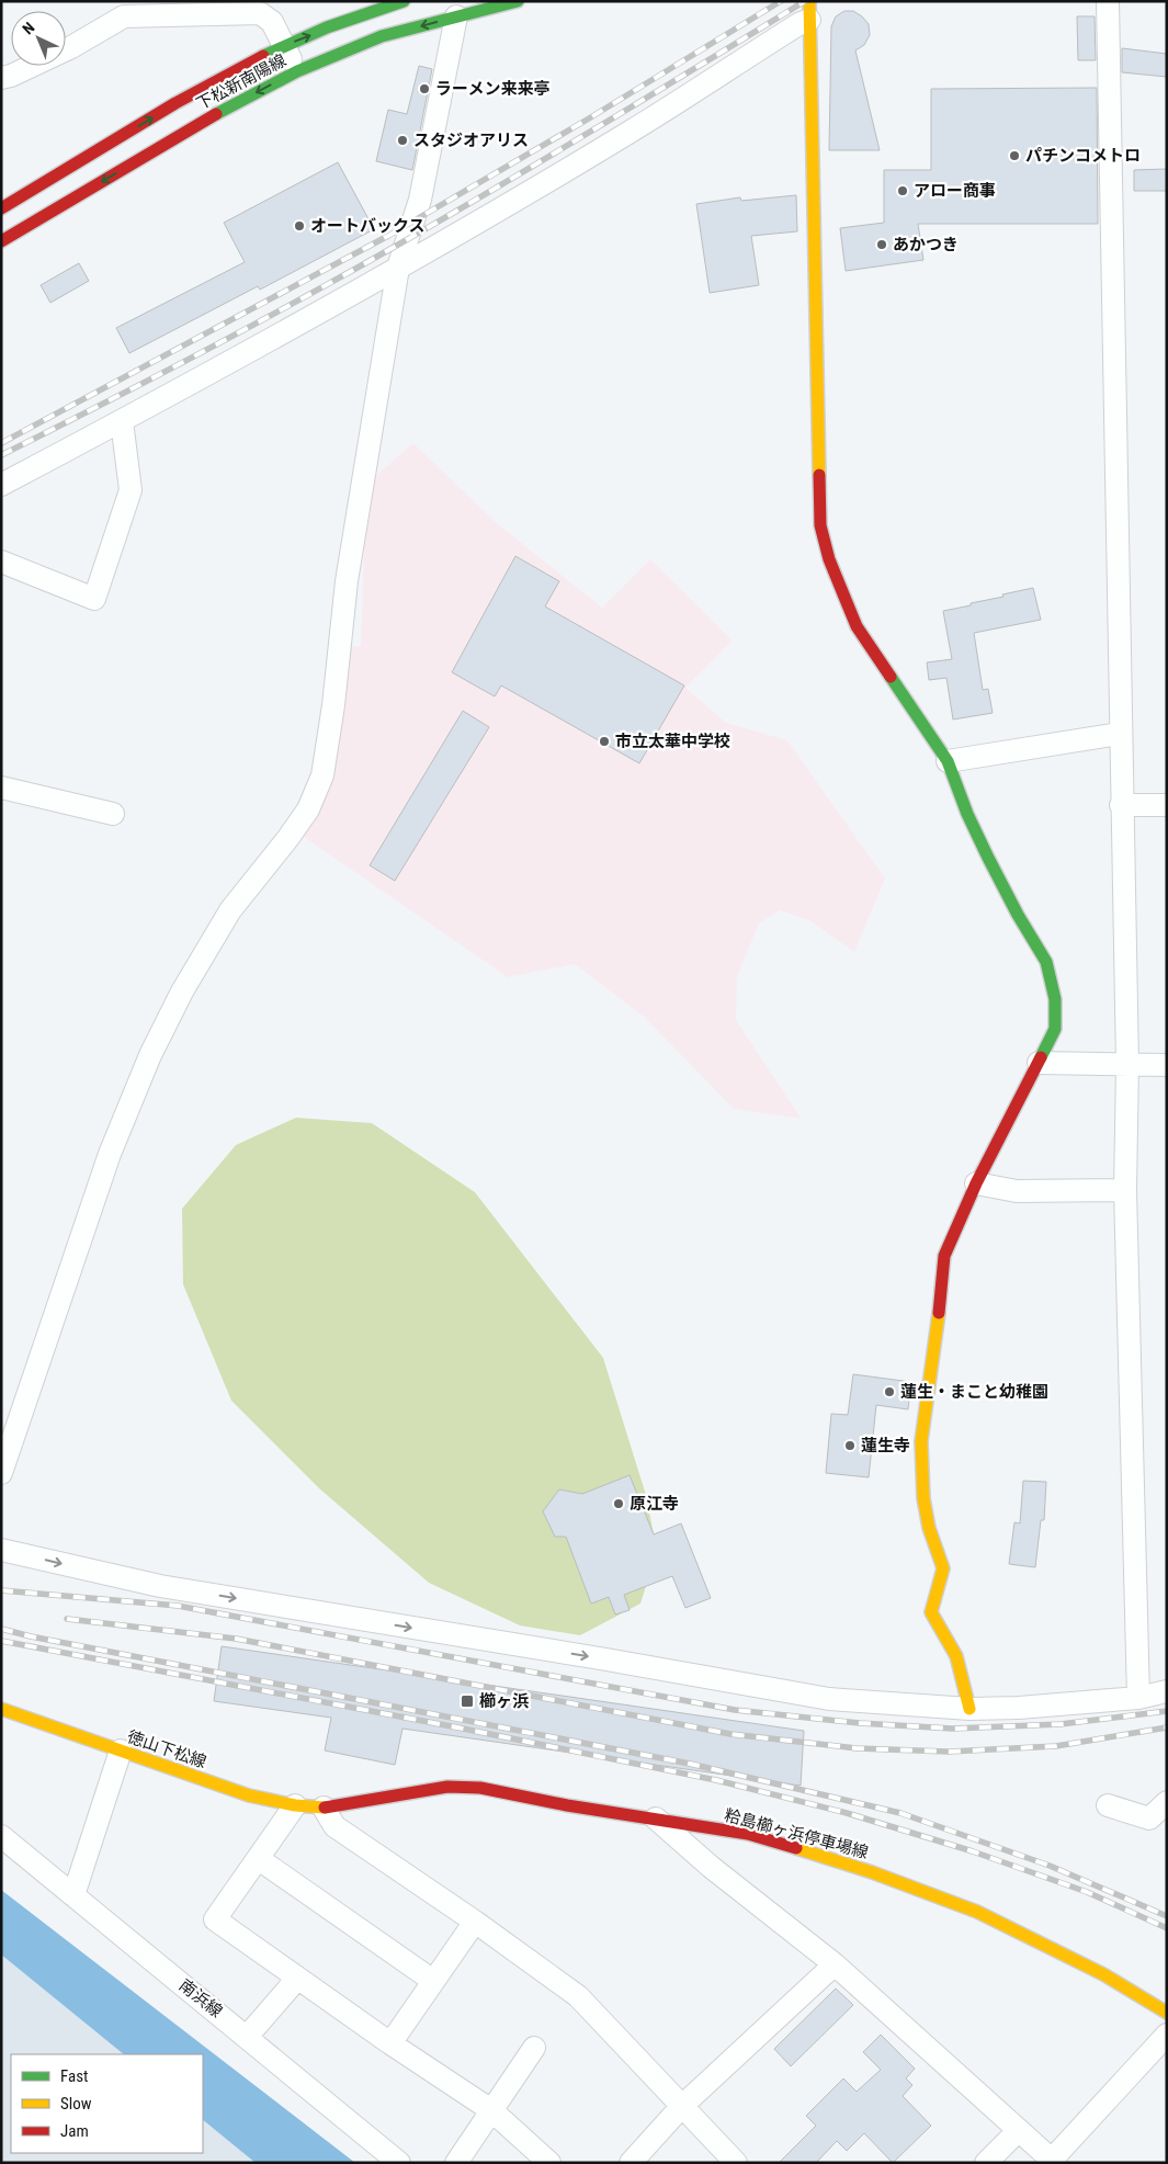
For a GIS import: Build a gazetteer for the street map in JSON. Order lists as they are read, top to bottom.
{
  "streets": {
    "main road": ["下松新南陽線", "徳山下松線", "粭島櫛ヶ浜停車場線"],
    "street": ["南浜線"]
  },
  "crossings": [
    ["徳山下松線", "粭島櫛ヶ浜停車場線"]
  ],
  "places": {
    "other": [
      "ラーメン来来亭",
      "スタジオアリス",
      "パチンコメトロ",
      "アロー商事",
      "オートバックス",
      "あかつき",
      "市立太華中学校",
      "蓮生・まこと幼稚園",
      "蓮生寺",
      "原江寺"
    ],
    "transit": ["櫛ヶ浜"]
  },
  "legend": ["Fast", "Slow", "Jam"],
  "north": "top left"
}
